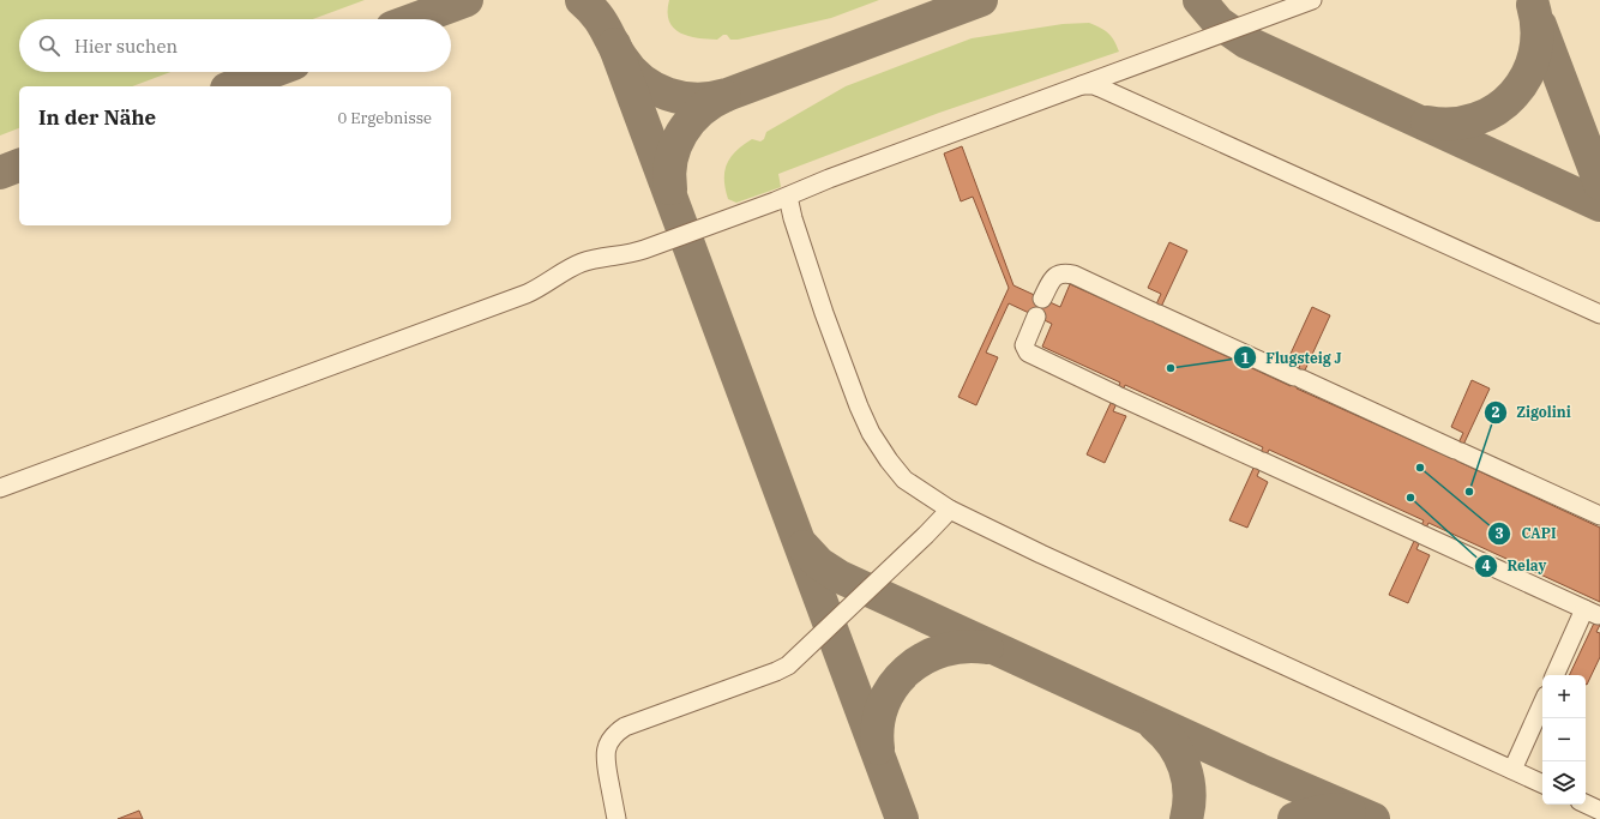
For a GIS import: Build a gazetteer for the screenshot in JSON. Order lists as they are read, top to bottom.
{
  "places": [
    "Flugsteig J",
    "CAPI",
    "Zigolini",
    "Relay"
  ],
  "page": {
    "search": "Hier suchen",
    "heading": ["In der Nähe", "0 Ergebnisse"],
    "map_buttons": ["+", "−"]
  }
}
